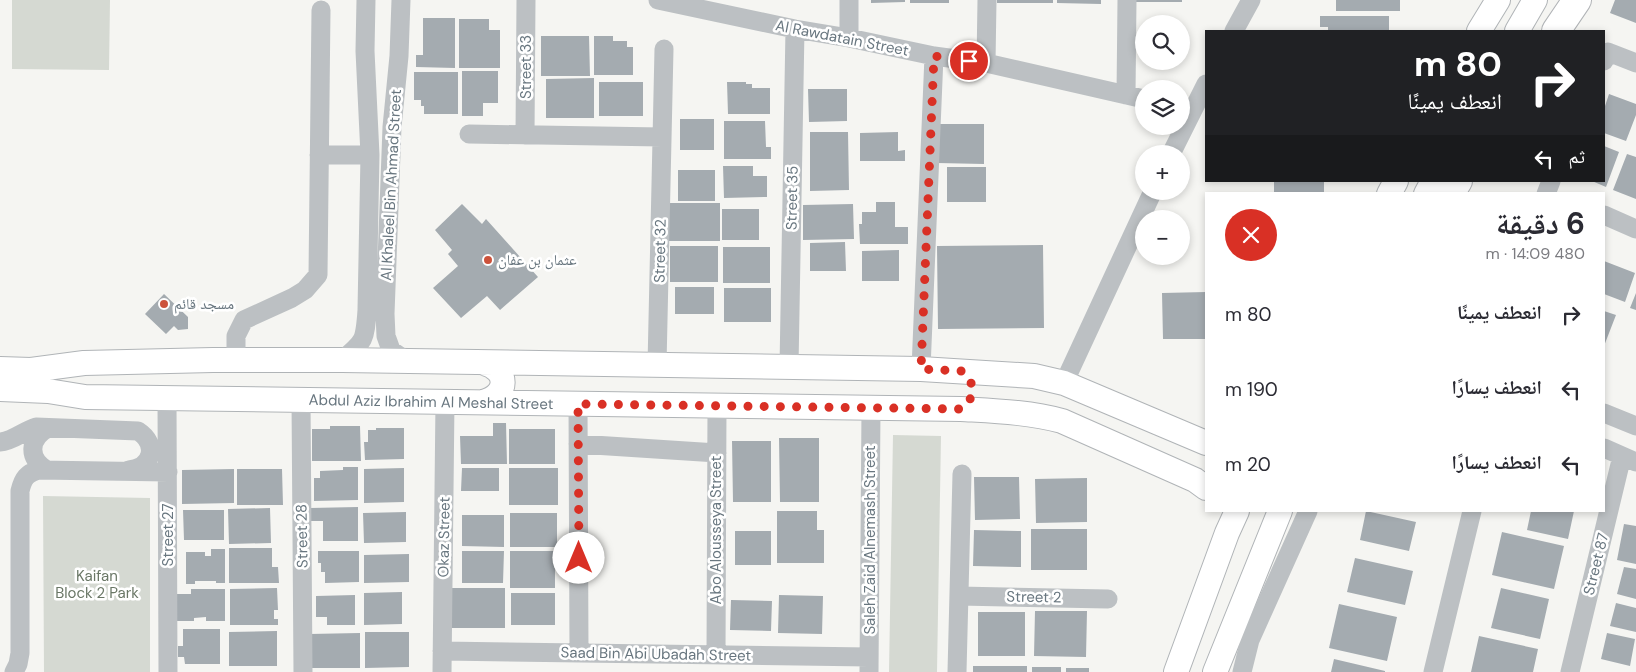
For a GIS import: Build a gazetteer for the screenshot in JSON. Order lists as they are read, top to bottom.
{
  "streets": {
    "main road": ["Abdul Aziz Ibrahim Al Meshal Street"],
    "street": [
      "Al Rawdatain Street",
      "Street 33",
      "Al Khaleel Bin Ahmad Street",
      "Street 35",
      "Street 32",
      "Abo Alousseya Street",
      "Street 27",
      "Street 28",
      "Okaz Street",
      "Saleh Zaid Alnemash Street",
      "Street 87",
      "Street 2",
      "Saad Bin Abi Ubadah Street"
    ]
  },
  "crossings": [
    ["Al Rawdatain Street", "Street 35"],
    ["Abdul Aziz Ibrahim Al Meshal Street", "Abo Alousseya Street"],
    ["Abdul Aziz Ibrahim Al Meshal Street", "Street 27"],
    ["Abdul Aziz Ibrahim Al Meshal Street", "Street 28"],
    ["Abdul Aziz Ibrahim Al Meshal Street", "Okaz Street"],
    ["Abdul Aziz Ibrahim Al Meshal Street", "Saleh Zaid Alnemash Street"],
    ["Abo Alousseya Street", "Saad Bin Abi Ubadah Street"],
    ["Okaz Street", "Saad Bin Abi Ubadah Street"],
    ["Saleh Zaid Alnemash Street", "Saad Bin Abi Ubadah Street"]
  ],
  "parks": ["Kaifan Block 2 Park"],
  "places": ["عثمان بن عفان", "مسجد قائم"],
  "page": {
    "map_buttons": ["+", "−"],
    "turn": ["80 m", "انعطف يمينًا"],
    "then": "ثم",
    "heading": ["6 دقيقة", "480 m · 14:09"],
    "list": [
      {
        "name": "انعطف يمينًا",
        "value": "80 m"
      },
      {
        "name": "انعطف يسارًا",
        "value": "190 m"
      },
      {
        "name": "انعطف يسارًا",
        "value": "20 m"
      }
    ]
  }
}
